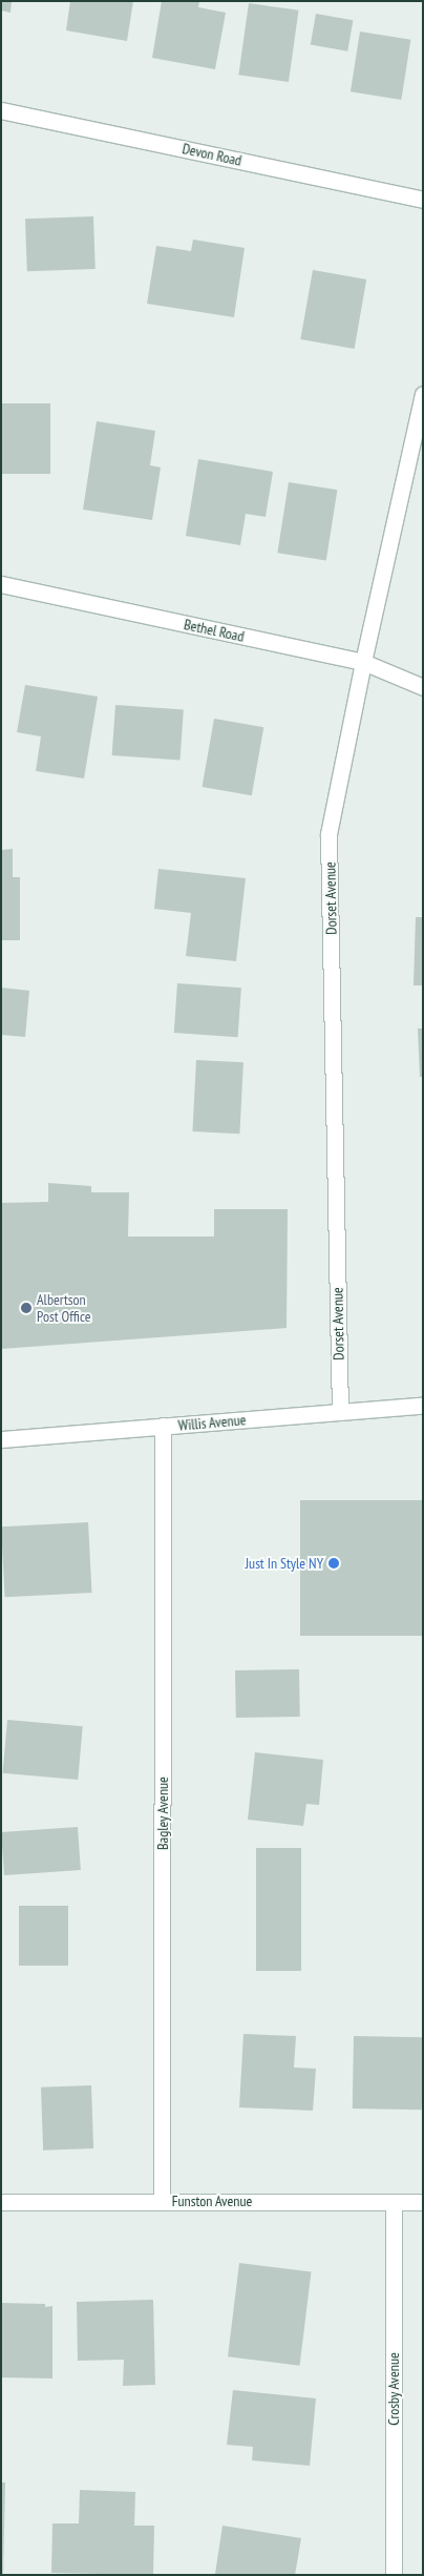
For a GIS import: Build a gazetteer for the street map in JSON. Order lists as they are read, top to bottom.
{
  "streets": {
    "street": [
      "Devon Road",
      "Bethel Road",
      "Dorset Avenue",
      "Willis Avenue",
      "Bagley Avenue",
      "Funston Avenue",
      "Crosby Avenue"
    ]
  },
  "crossings": [
    ["Bethel Road", "Dorset Avenue"],
    ["Dorset Avenue", "Willis Avenue"],
    ["Willis Avenue", "Bagley Avenue"],
    ["Bagley Avenue", "Funston Avenue"],
    ["Funston Avenue", "Crosby Avenue"]
  ],
  "places": ["Albertson Post Office", "Just In Style NY"]
}
